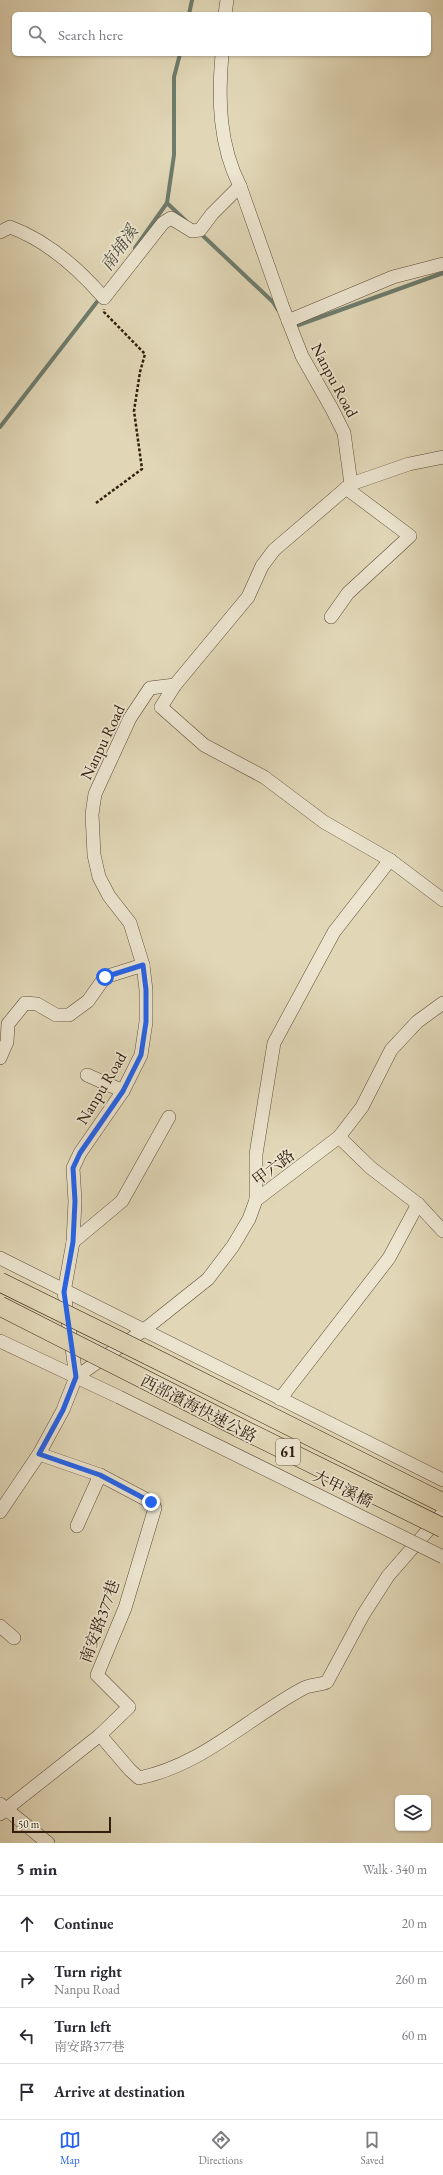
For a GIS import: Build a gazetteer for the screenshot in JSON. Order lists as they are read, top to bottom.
{
  "streets": {
    "highway": ["西部濱海快速公路", "61"],
    "street": [
      "Nanpu Road",
      "甲六路",
      "大甲溪橋",
      "南安路377巷"
    ]
  },
  "crossings": [
    ["Nanpu Road", "甲六路"],
    ["Nanpu Road", "大甲溪橋"],
    ["Nanpu Road", "南安路377巷"],
    ["甲六路", "大甲溪橋"]
  ],
  "water": ["南埔溪"],
  "scale_bar": "50 m",
  "page": {
    "search": "Search here",
    "scale": "50 m",
    "heading": ["5 min", "Walk · 340 m"],
    "list": [
      ["Continue", "20 m"],
      ["Turn right", "Nanpu Road", "260 m"],
      ["Turn left", "南安路377巷", "60 m"],
      "Arrive at destination"
    ],
    "nav": ["Map", "Directions", "Saved"]
  }
}
